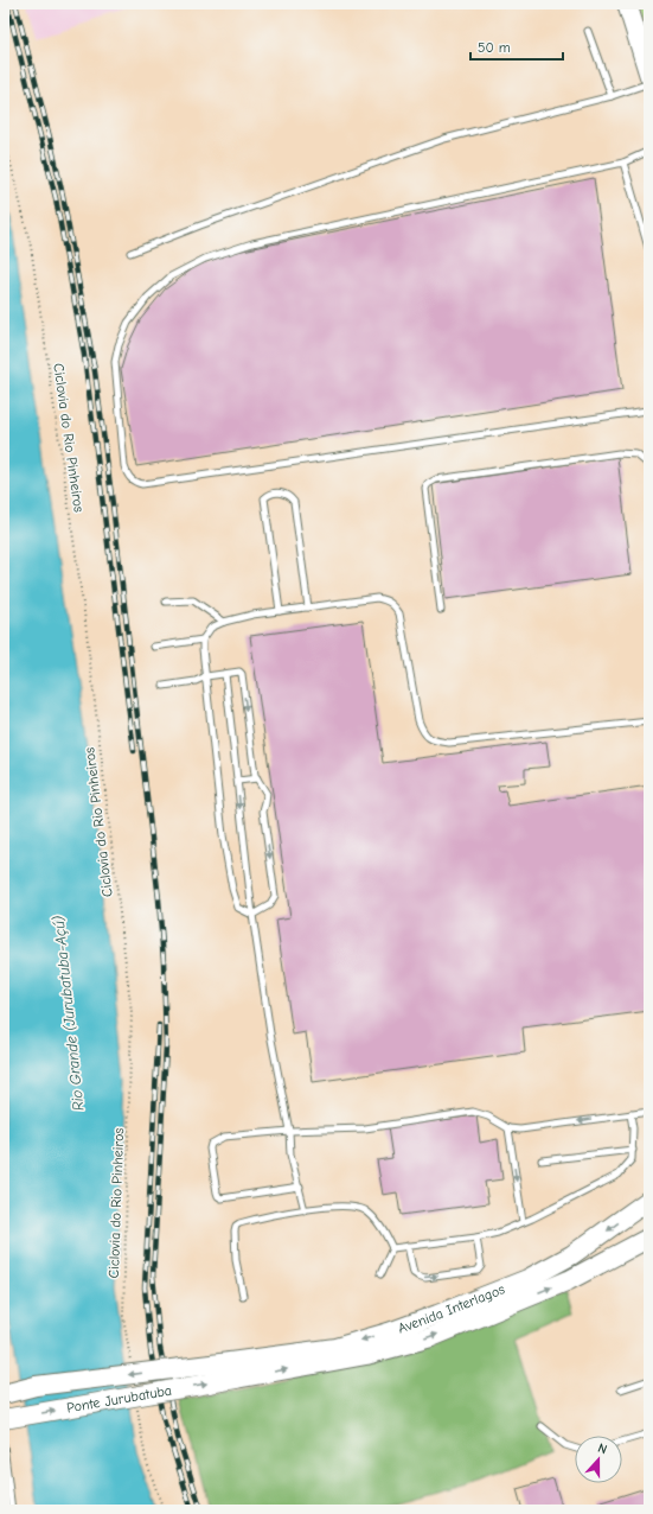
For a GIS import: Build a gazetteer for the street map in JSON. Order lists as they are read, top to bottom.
{
  "streets": {
    "main road": ["Avenida Interlagos", "Ponte Jurubatuba"],
    "path": ["Ciclovia do Rio Pinheiros"]
  },
  "crossings": [
    ["Avenida Interlagos", "Ponte Jurubatuba"]
  ],
  "water": ["Rio Grande (Jurubatuba-Açú)"],
  "scale_bar": "50 m",
  "north": "top"
}
